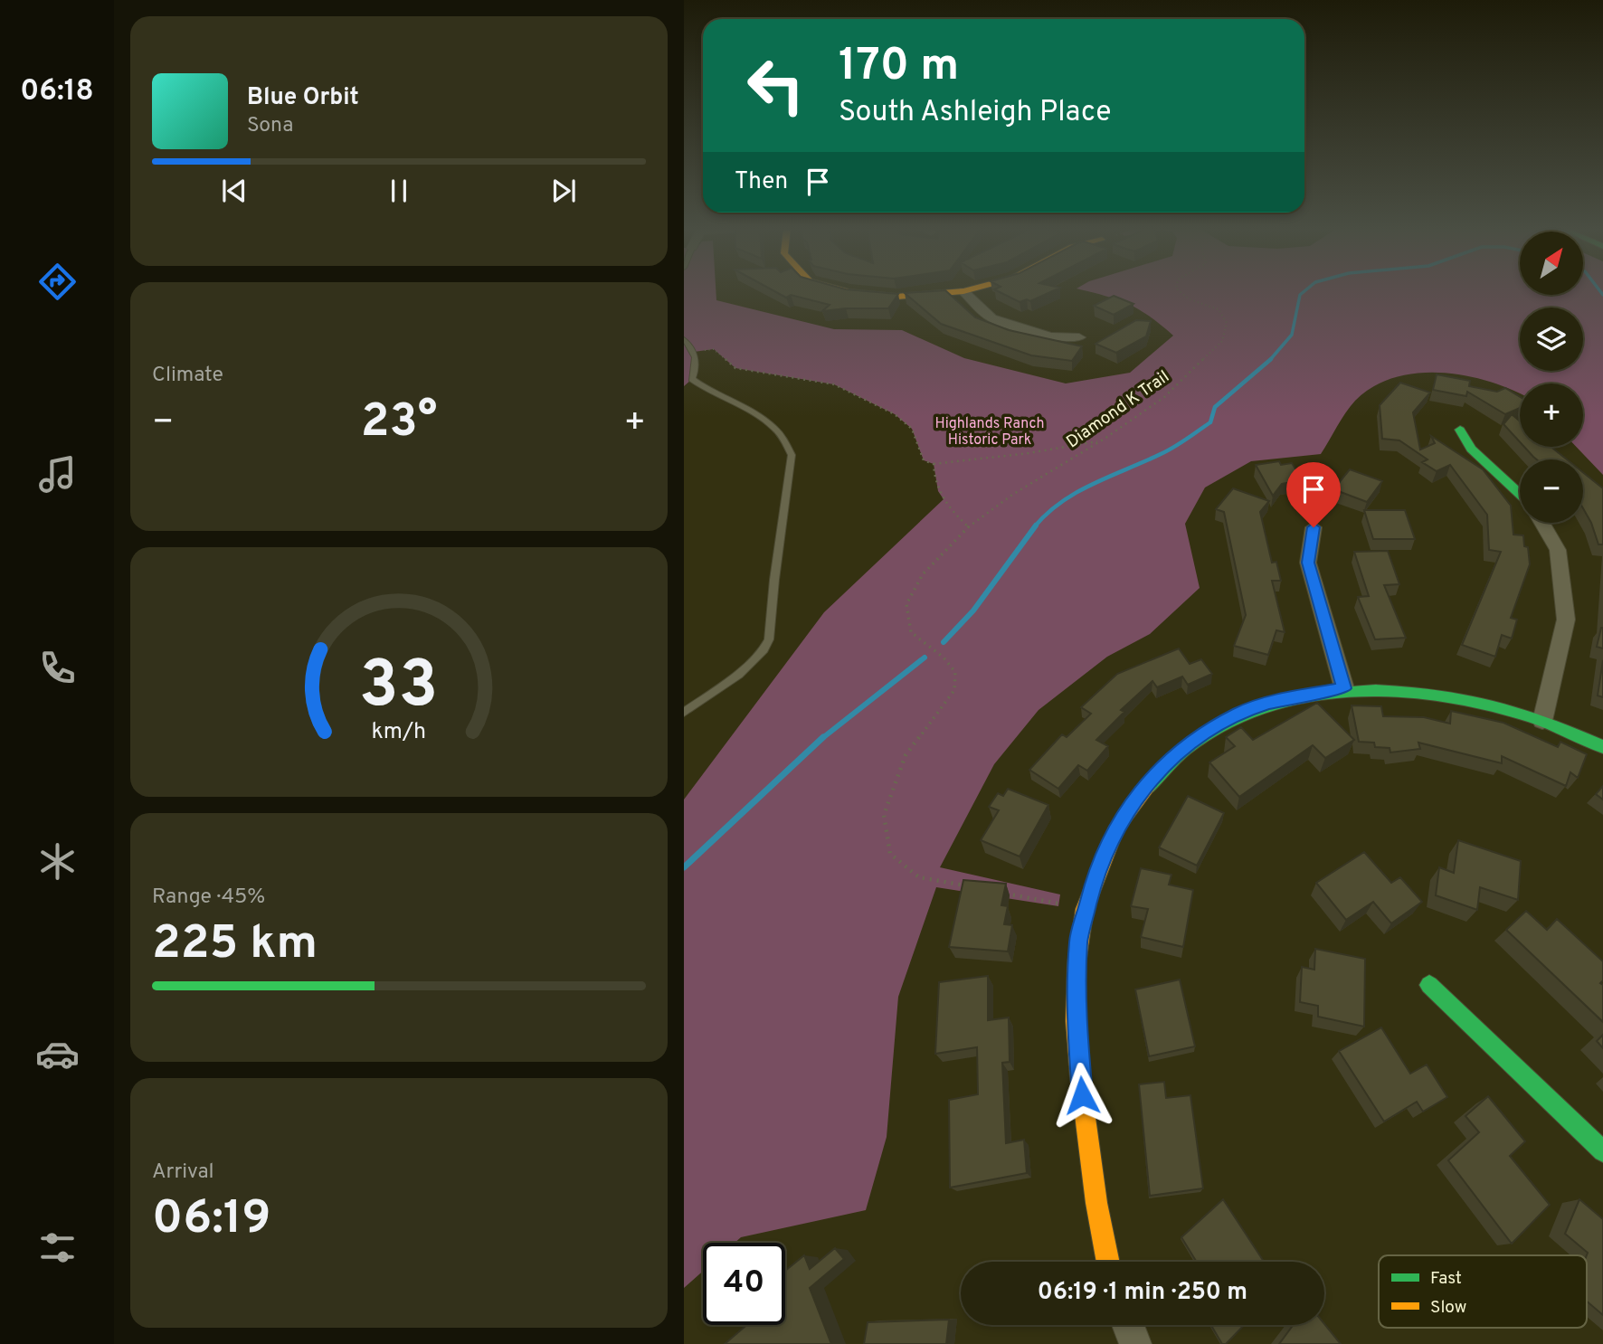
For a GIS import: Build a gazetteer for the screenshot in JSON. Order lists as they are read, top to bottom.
{
  "streets": {
    "path": ["Diamond K Trail"]
  },
  "parks": ["Highlands Ranch Historic Park"],
  "legend": ["Fast", "Slow"],
  "north": "top right",
  "page": {
    "tabs": "06:18",
    "turn": ["170 m", "South Ashleigh Place"],
    "song": ["Blue Orbit", "Sona"],
    "then": "Then",
    "map_buttons": ["+", "−"],
    "tile": [
      "Climate",
      ["Range · 45%", "225 km"],
      ["Arrival", "06:19"]
    ],
    "heat": ["−", "23°", "+"],
    "limit": "40",
    "trip": "06:19 · 1 min · 250 m",
    "gauge": ["33", "km/h"]
  }
}
